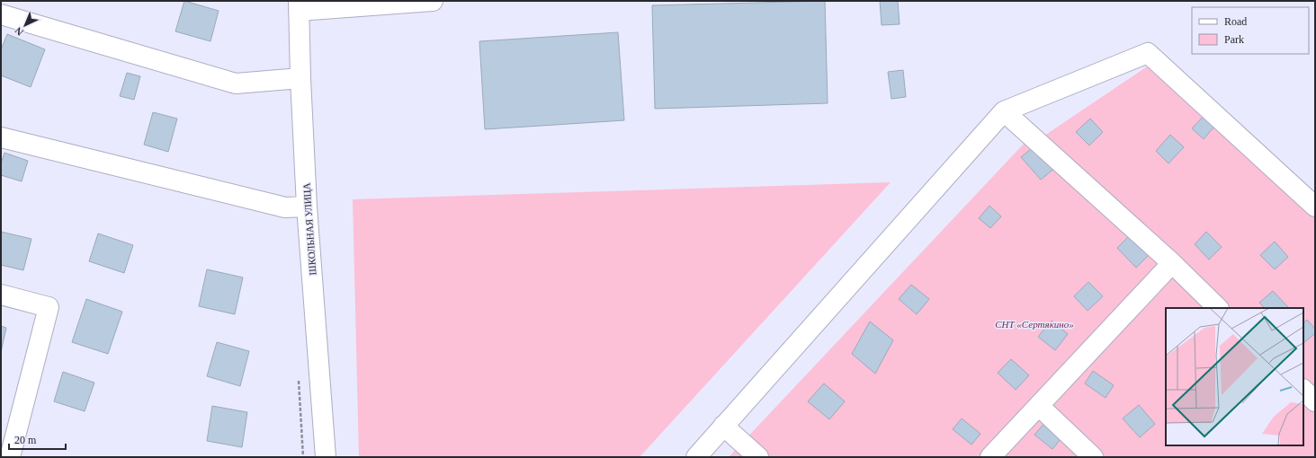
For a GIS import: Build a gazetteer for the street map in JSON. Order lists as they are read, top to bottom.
{
  "streets": {
    "street": ["ШКОЛЬНАЯ УЛИЦА"]
  },
  "parks": ["СНТ «Сертякино»"],
  "legend": ["Road", "Park"],
  "scale_bar": "20 m",
  "north": "bottom left"
}
